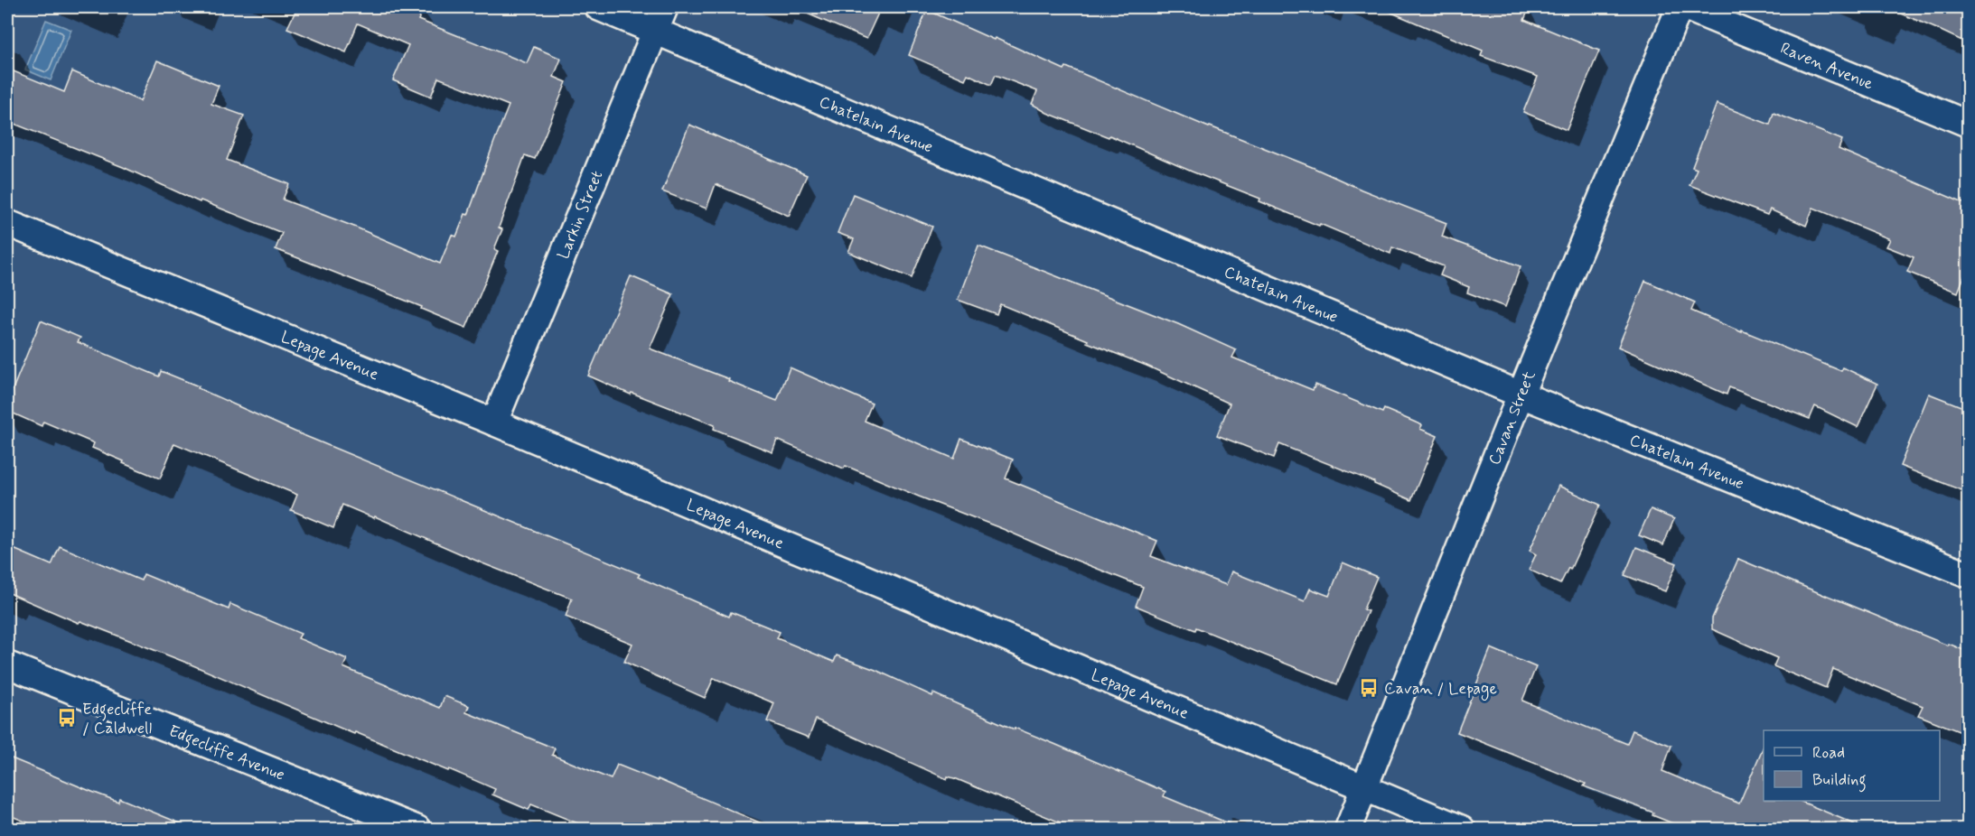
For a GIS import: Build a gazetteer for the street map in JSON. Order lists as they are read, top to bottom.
{
  "streets": {
    "street": [
      "Raven Avenue",
      "Chatelain Avenue",
      "Larkin Street",
      "Lepage Avenue",
      "Cavan Street",
      "Edgecliffe Avenue"
    ]
  },
  "crossings": [
    ["Chatelain Avenue", "Larkin Street"],
    ["Chatelain Avenue", "Cavan Street"],
    ["Larkin Street", "Lepage Avenue"],
    ["Lepage Avenue", "Cavan Street"]
  ],
  "places": {
    "bus stop": ["Cavan / Lepage", "Edgecliffe / Caldwell"]
  },
  "legend": ["Road", "Building"]
}
